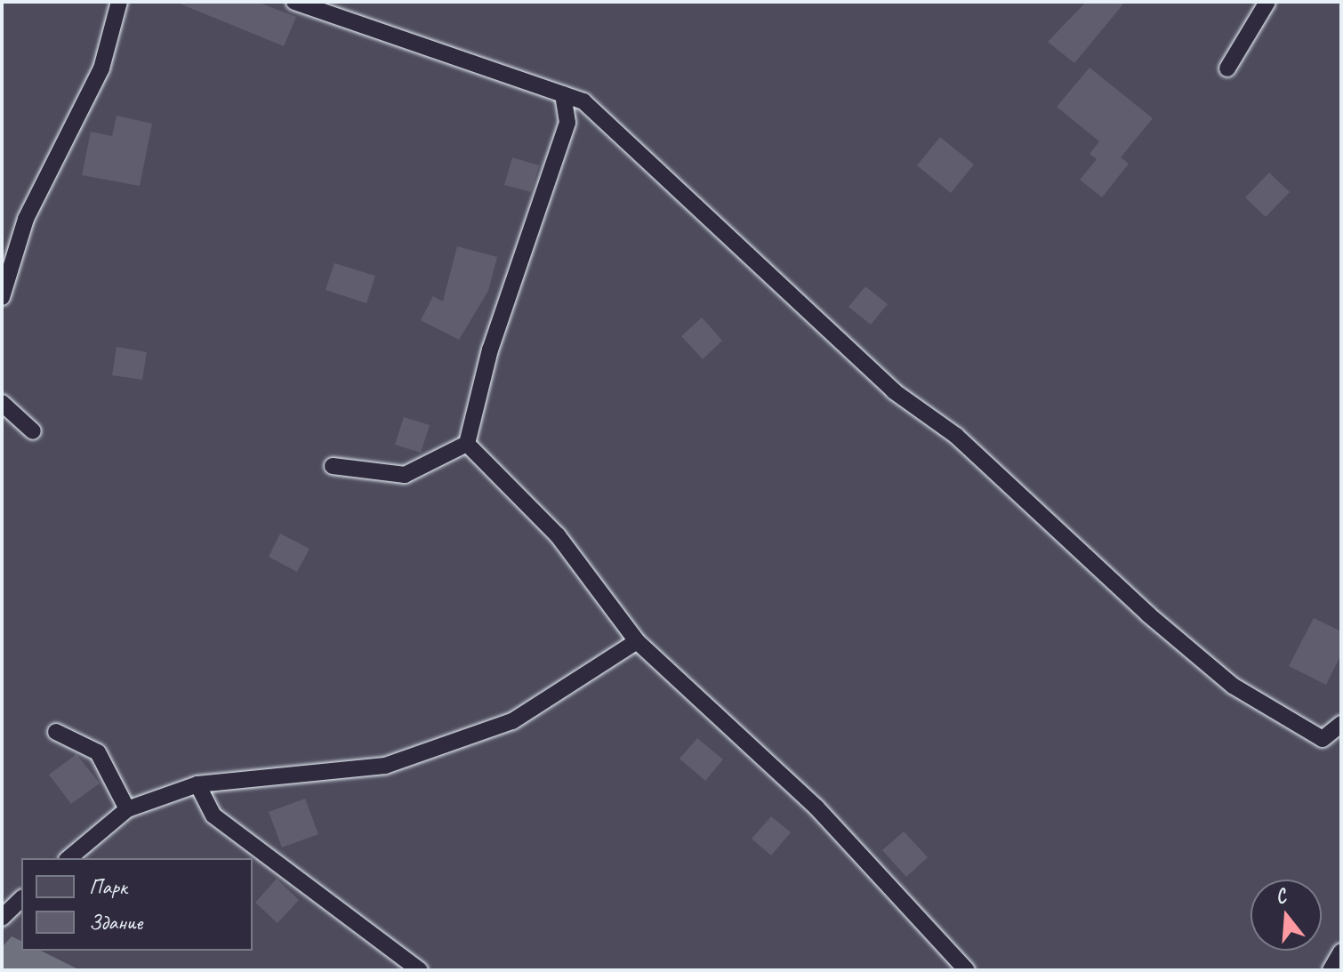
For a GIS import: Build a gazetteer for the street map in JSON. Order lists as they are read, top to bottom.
{
  "legend": ["Парк", "Здание"],
  "north": "top"
}
